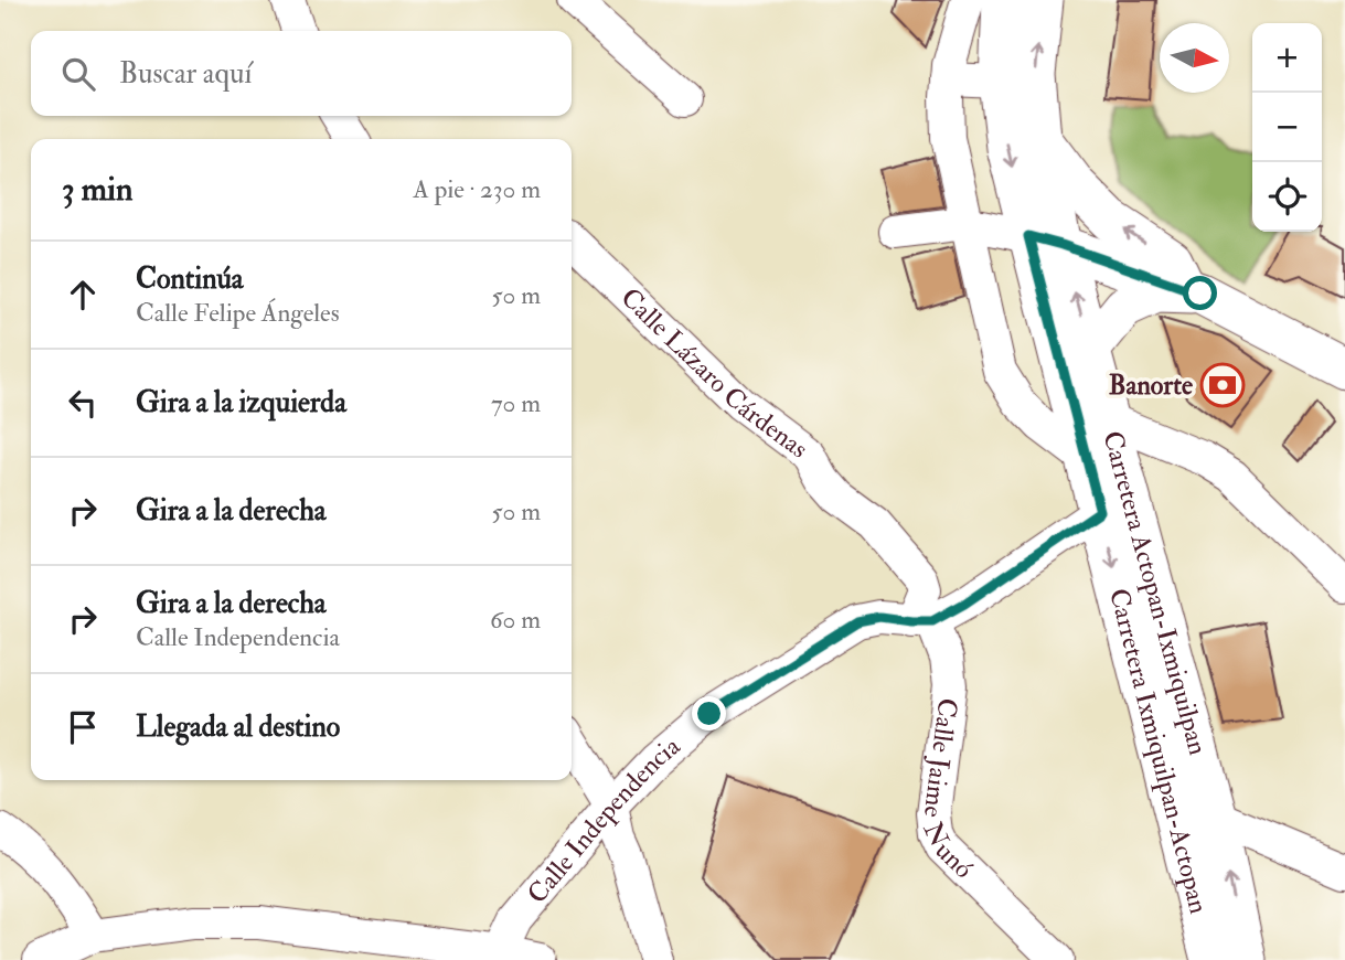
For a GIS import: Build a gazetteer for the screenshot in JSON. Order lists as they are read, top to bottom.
{
  "streets": {
    "main road": ["Carretera Actopan-Ixmiquilpan", "Carretera Ixmiquilpan-Actopan"],
    "street": ["Calle Lázaro Cárdenas", "Calle Jaime Nunó", "Calle Independencia"]
  },
  "crossings": [
    ["Calle Lázaro Cárdenas", "Calle Jaime Nunó"],
    ["Calle Lázaro Cárdenas", "Calle Independencia"],
    ["Carretera Actopan-Ixmiquilpan", "Carretera Ixmiquilpan-Actopan"],
    ["Calle Jaime Nunó", "Calle Independencia"]
  ],
  "one_way": ["Carretera Actopan-Ixmiquilpan", "Carretera Ixmiquilpan-Actopan"],
  "places": {
    "bank": ["Banorte"]
  },
  "north": "right",
  "page": {
    "map_buttons": ["+", "−"],
    "search": "Buscar aquí",
    "heading": ["3 min", "A pie · 230 m"],
    "list": [
      ["Continúa", "Calle Felipe Ángeles", "50 m"],
      ["Gira a la izquierda", "70 m"],
      ["Gira a la derecha", "50 m"],
      ["Gira a la derecha", "Calle Independencia", "60 m"],
      "Llegada al destino"
    ]
  }
}
